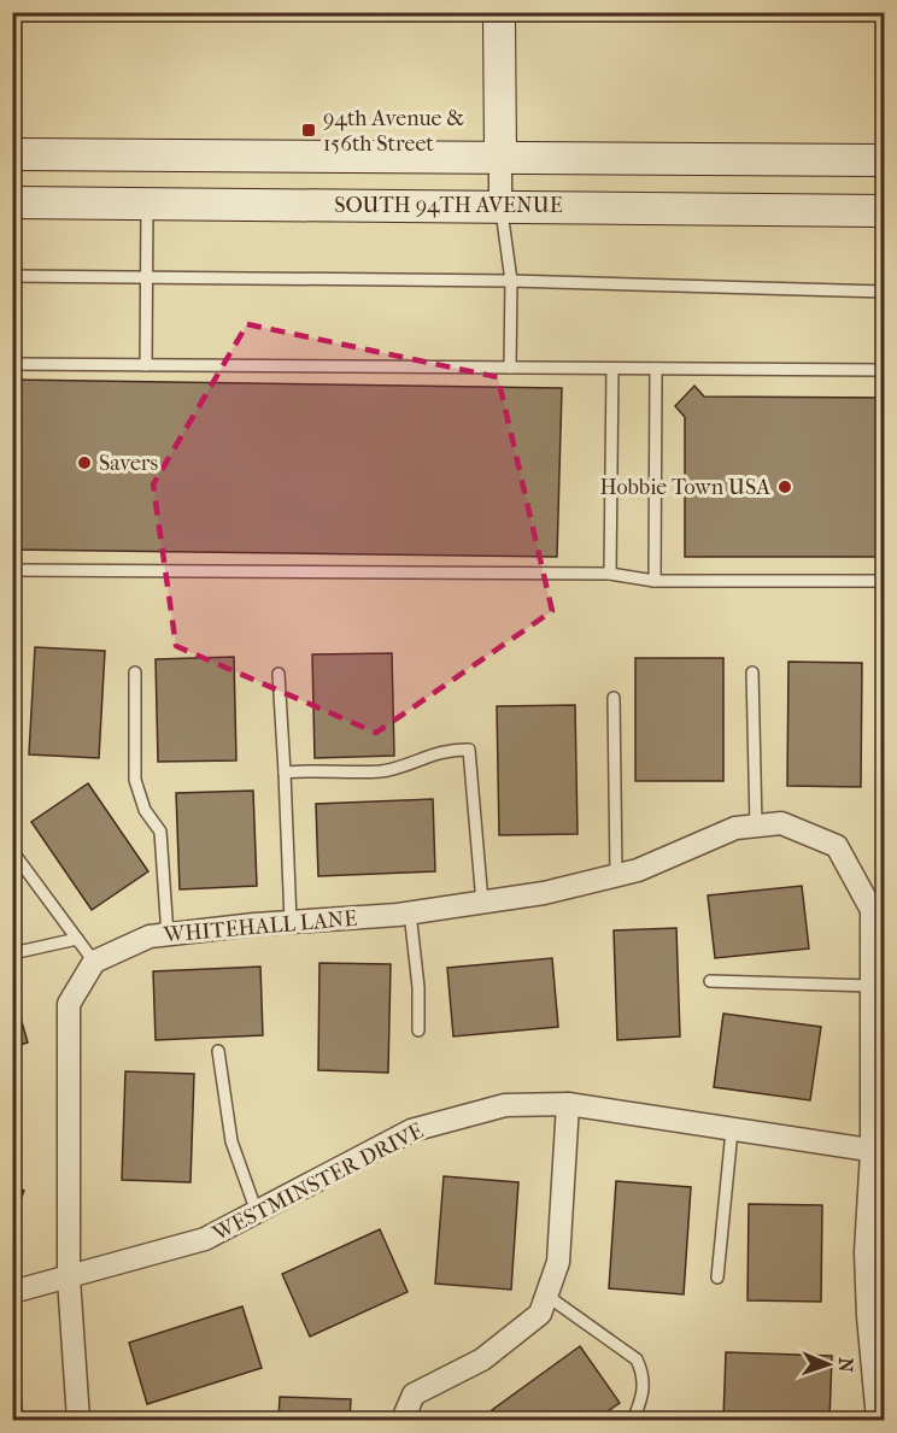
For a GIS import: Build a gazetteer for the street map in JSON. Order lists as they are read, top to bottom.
{
  "streets": {
    "street": ["SOUTH 94TH AVENUE", "WHITEHALL LANE", "WESTMINSTER DRIVE"]
  },
  "places": {
    "transit": ["94th Avenue & 156th Street"],
    "other": ["Savers", "Hobbie Town USA"]
  },
  "north": "right"
}
